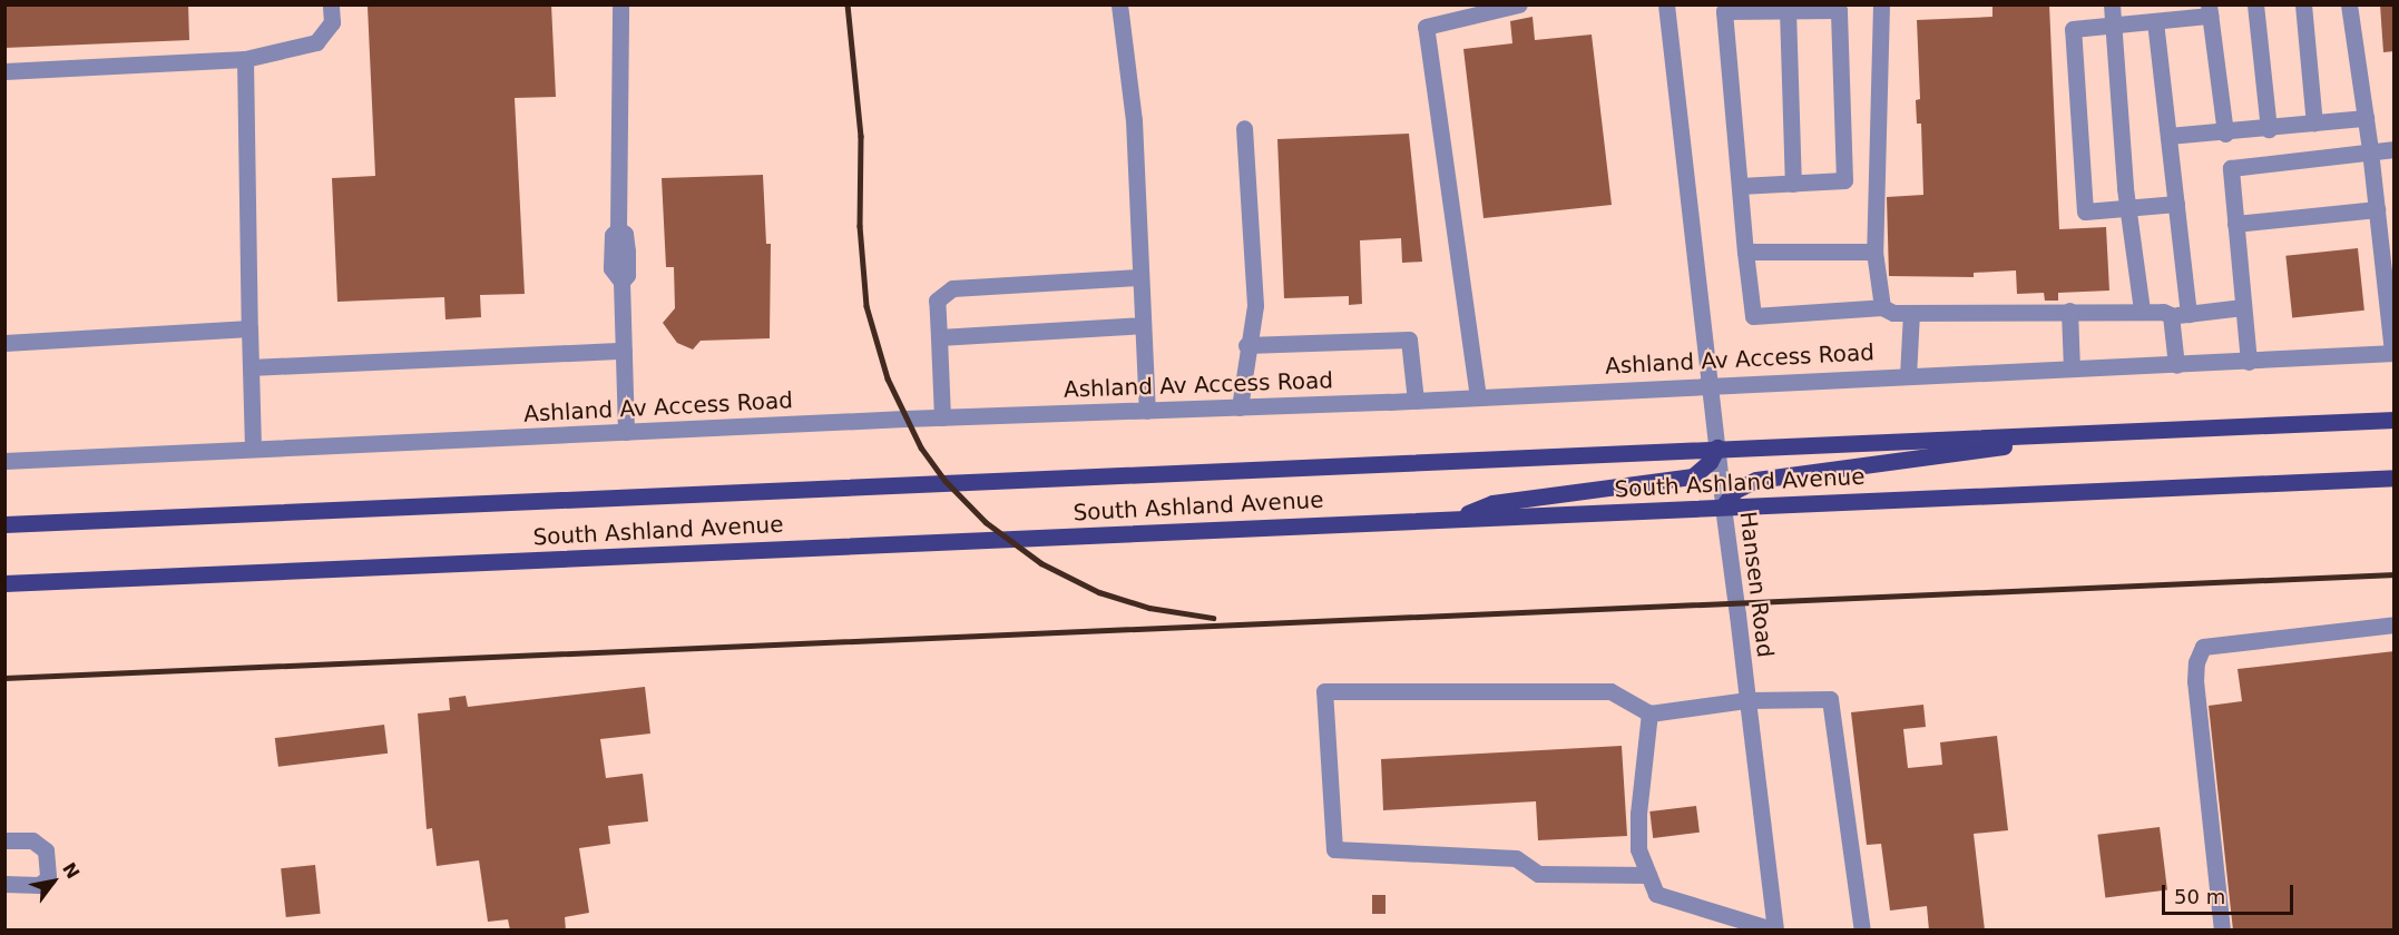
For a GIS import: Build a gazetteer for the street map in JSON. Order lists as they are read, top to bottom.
{
  "streets": {
    "main road": ["South Ashland Avenue"],
    "street": ["Ashland Av Access Road", "Hansen Road"]
  },
  "crossings": [
    ["Ashland Av Access Road", "Hansen Road"],
    ["South Ashland Avenue", "Hansen Road"]
  ],
  "scale_bar": "50 m",
  "north": "top right"
}
